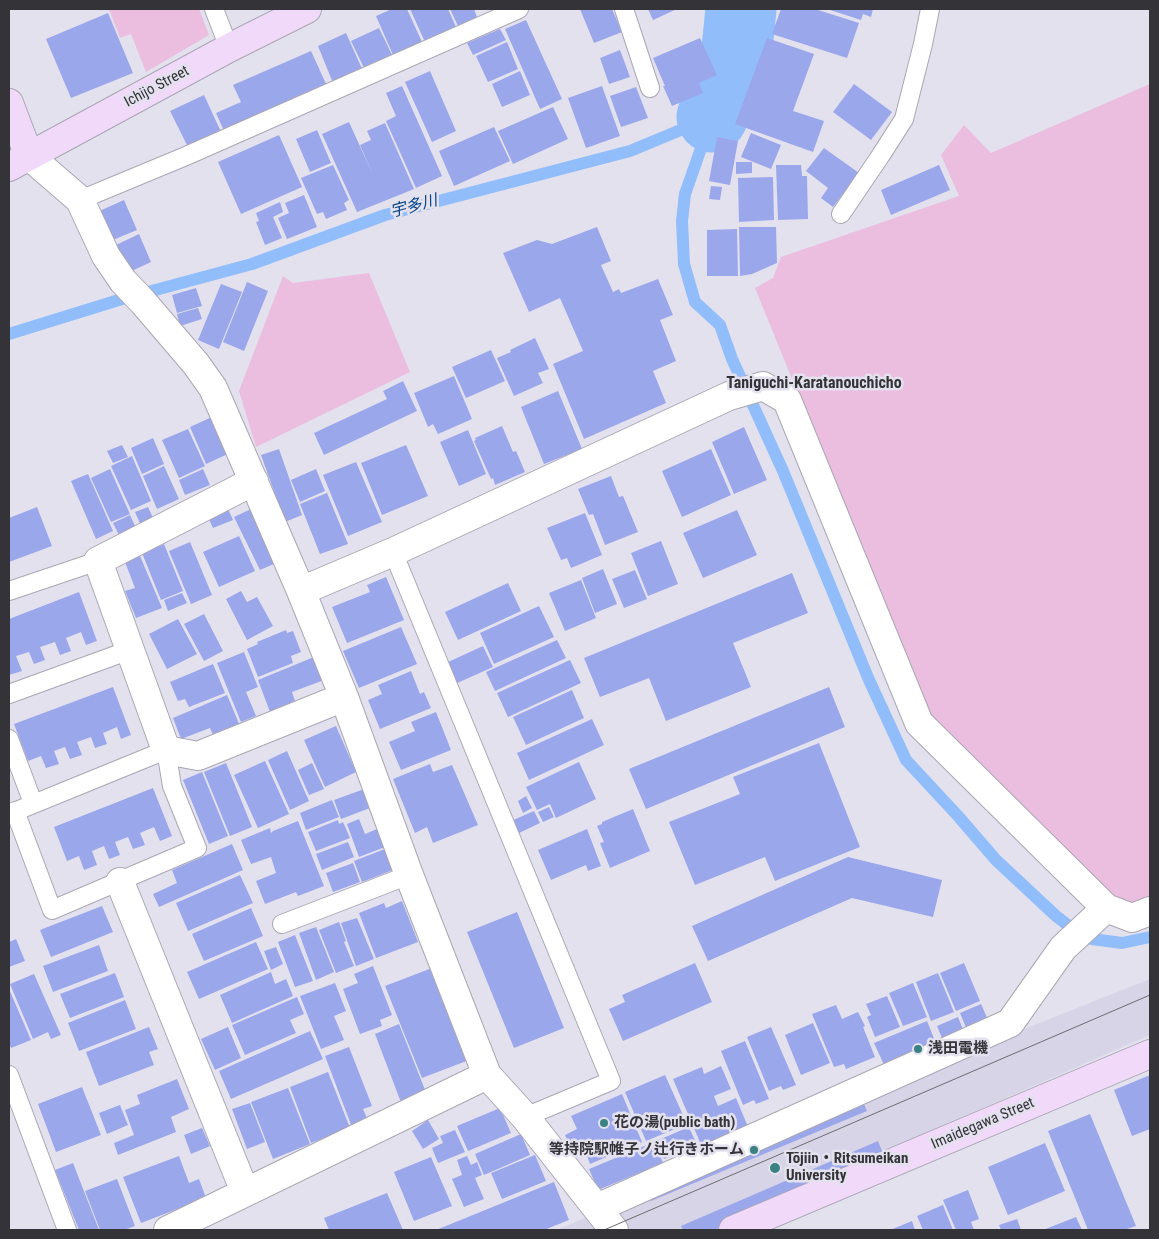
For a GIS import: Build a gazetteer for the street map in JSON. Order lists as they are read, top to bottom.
{
  "streets": {
    "street": ["Ichijo Street", "Imaidegawa Street"]
  },
  "districts": ["Taniguchi-Karatanouchicho"],
  "water": ["宇多川"],
  "places": [
    "浅田電機",
    "花の湯(public bath)",
    "等持院駅帷子ノ辻行きホーム",
    "Tōjiin・Ritsumeikan University"
  ]
}
